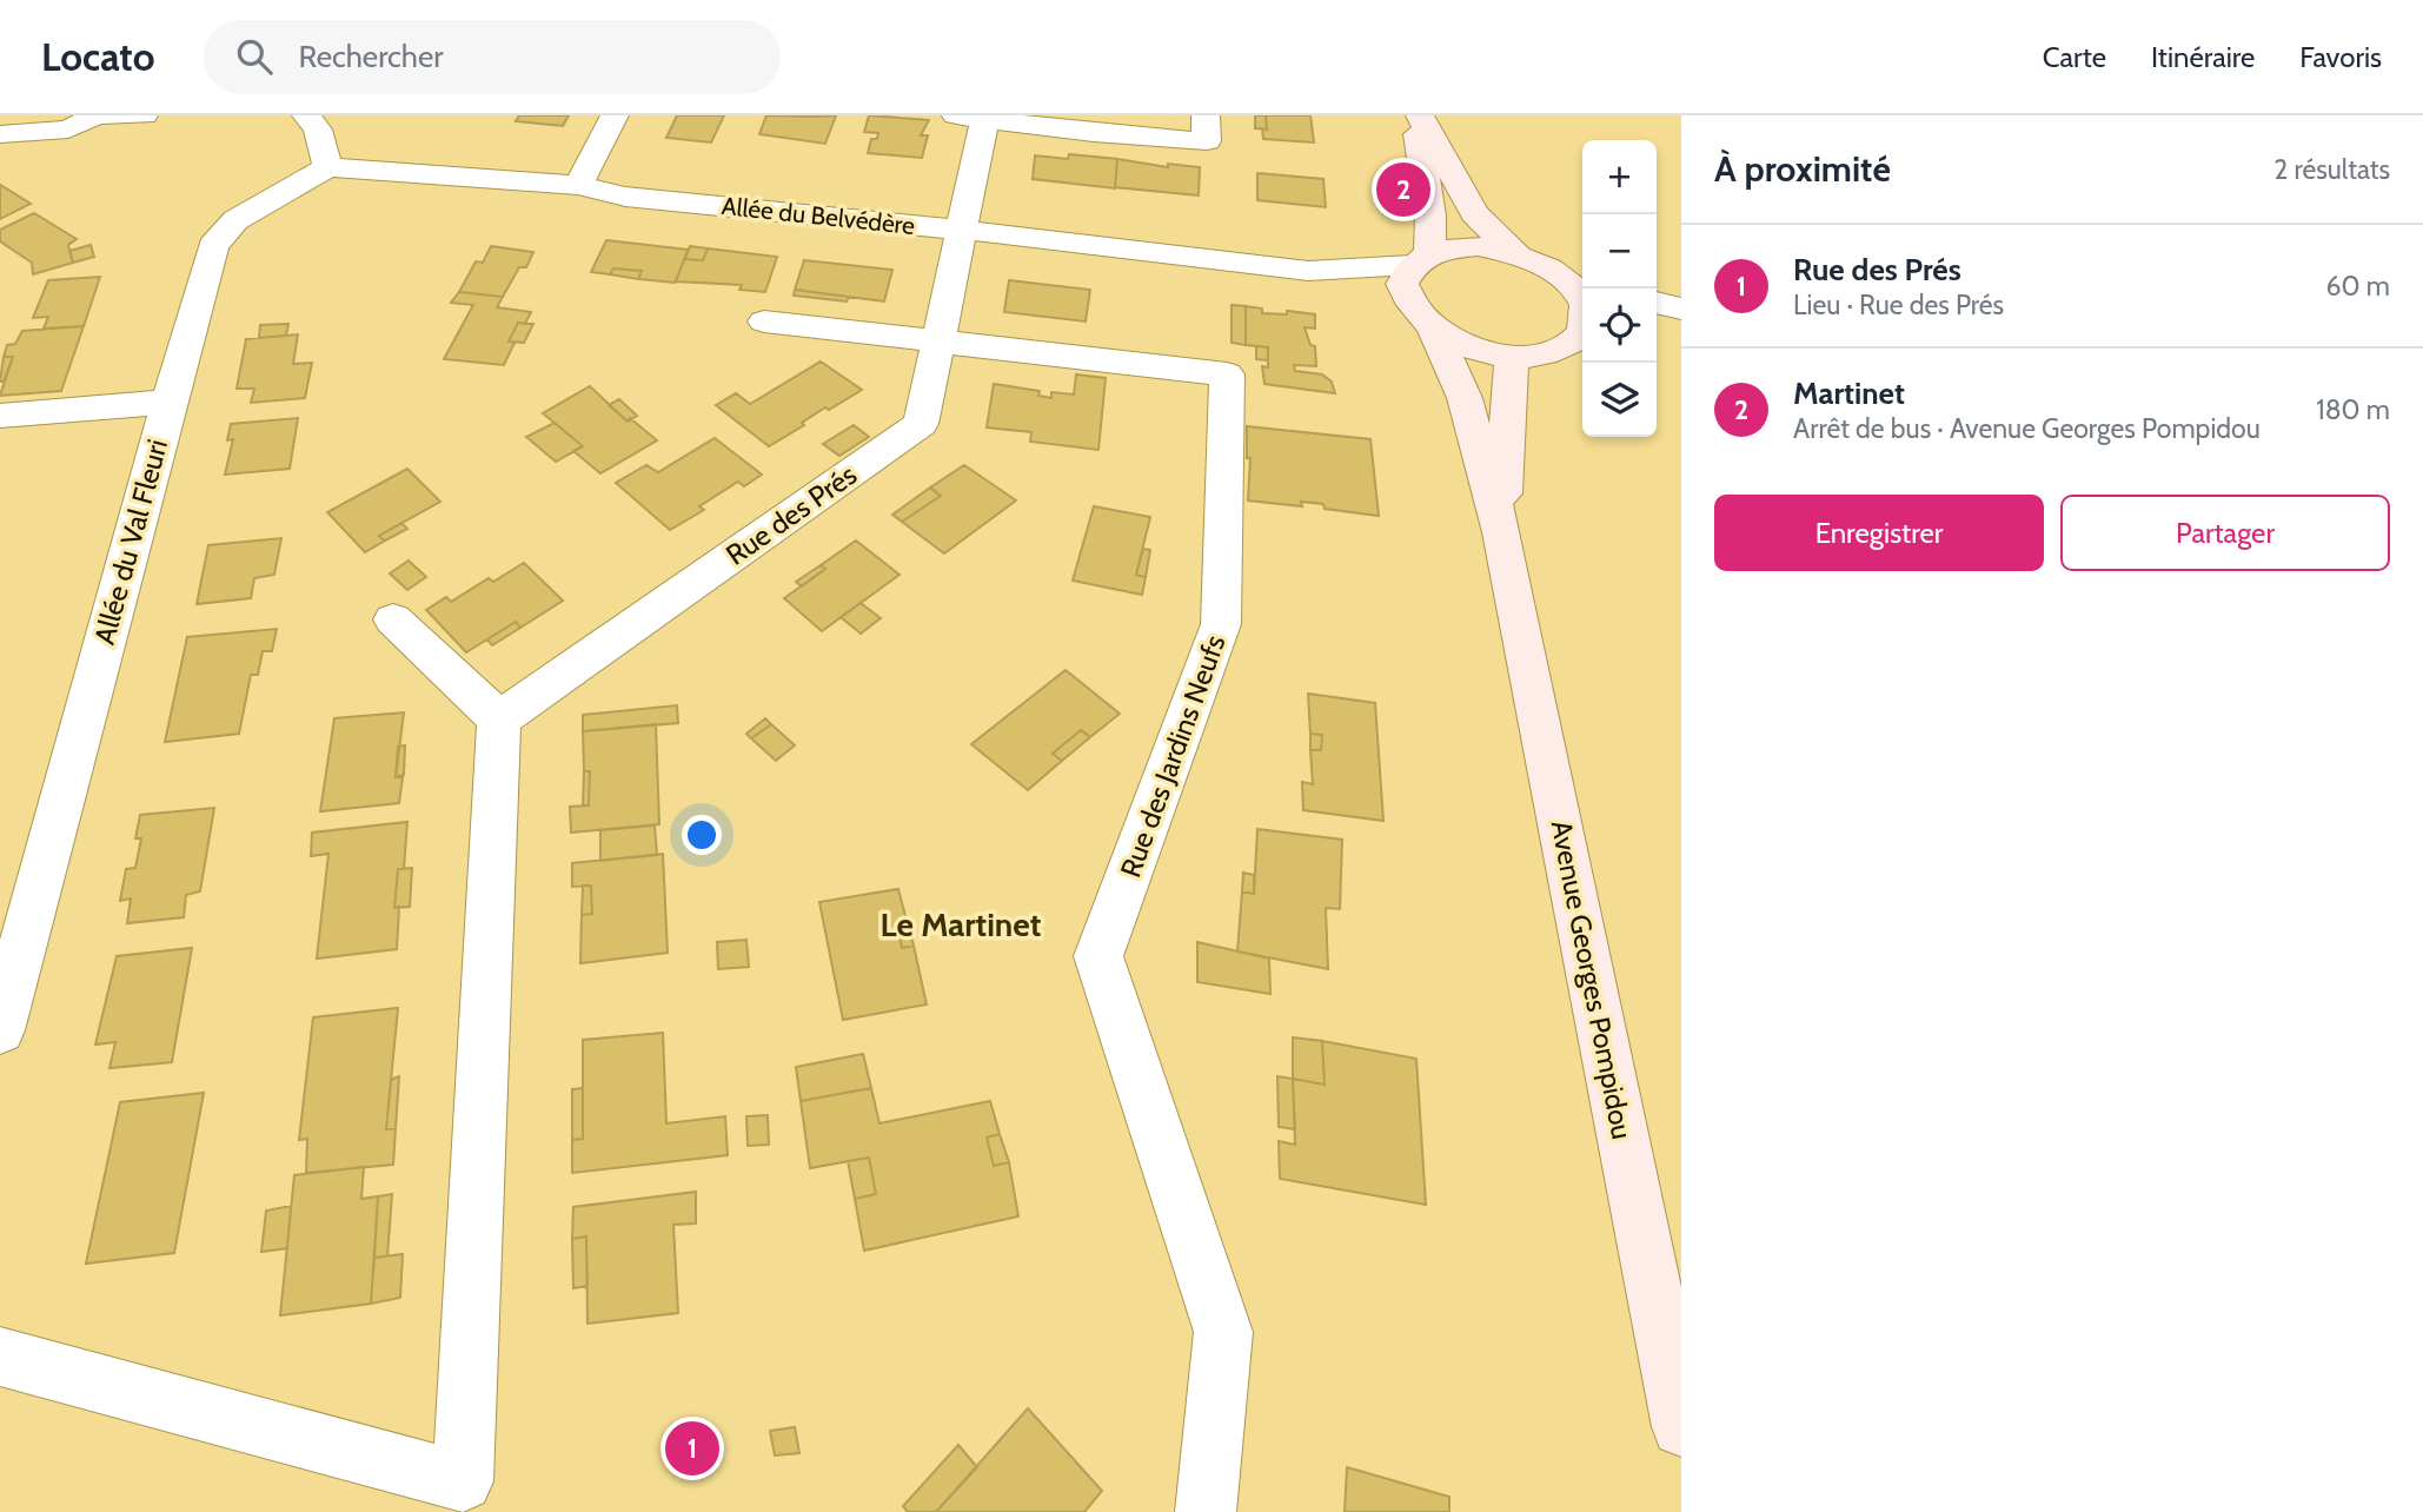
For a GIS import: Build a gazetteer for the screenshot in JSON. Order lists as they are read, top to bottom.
{
  "streets": {
    "main road": ["Avenue Georges Pompidou"],
    "street": [
      "Allée du Belvédère",
      "Rue des Prés",
      "Allée du Val Fleuri",
      "Rue des Jardins Neufs"
    ]
  },
  "crossings": [
    ["Allée du Belvédère", "Rue des Prés"],
    ["Allée du Belvédère", "Allée du Val Fleuri"],
    ["Rue des Prés", "Rue des Jardins Neufs"]
  ],
  "districts": ["Le Martinet"],
  "page": {
    "header": "Locato",
    "search": "Rechercher",
    "nav": ["Carte", "Itinéraire", "Favoris"],
    "heading": ["À proximité", "2 résultats"],
    "map_buttons": ["+", "−"],
    "pins": ["2", "1"],
    "list": [
      {
        "mark": "1",
        "name": "Rue des Prés",
        "note": "Lieu · Rue des Prés",
        "value": "60 m"
      },
      {
        "mark": "2",
        "name": "Martinet",
        "note": "Arrêt de bus · Avenue Georges Pompidou",
        "value": "180 m"
      }
    ],
    "buttons": ["Enregistrer", "Partager"]
  }
}
